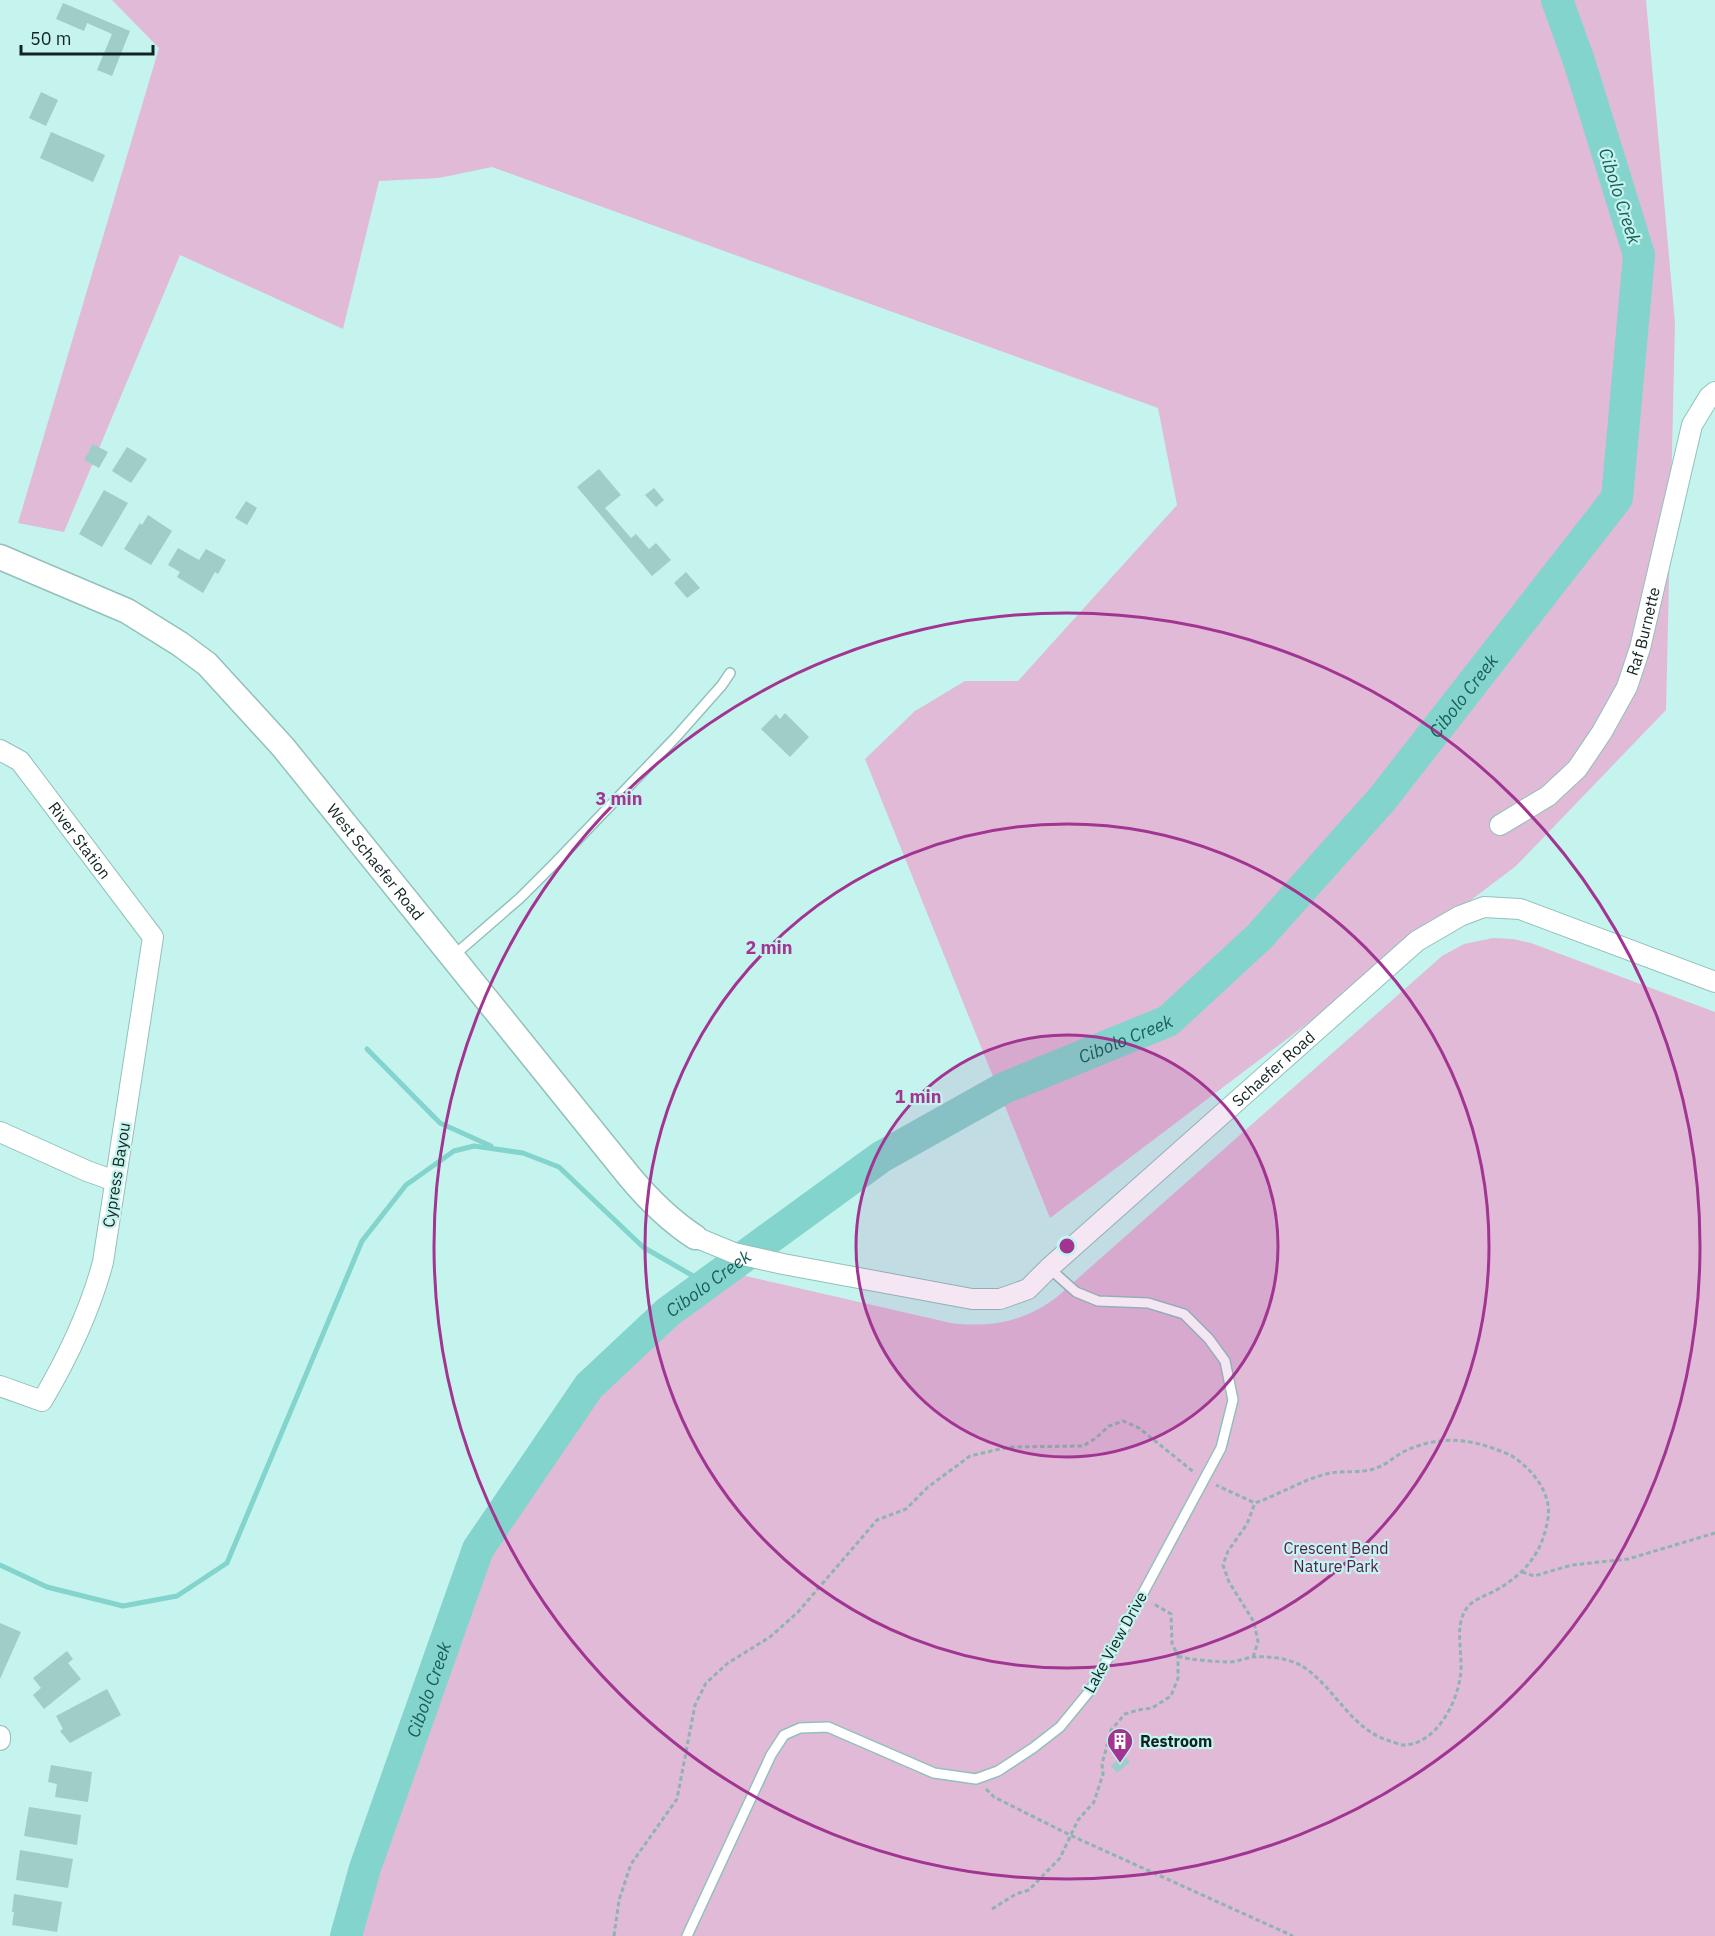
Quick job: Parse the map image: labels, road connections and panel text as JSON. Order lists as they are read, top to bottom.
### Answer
{
  "streets": {
    "street": [
      "Raf Burnette",
      "River Station",
      "West Schaefer Road",
      "Schaefer Road",
      "Cypress Bayou"
    ],
    "lane": ["Lake View Drive"]
  },
  "crossings": [
    ["River Station", "Cypress Bayou"],
    ["West Schaefer Road", "Schaefer Road"],
    ["Schaefer Road", "Lake View Drive"]
  ],
  "water": ["Cibolo Creek"],
  "parks": ["Crescent Bend Nature Park"],
  "places": {
    "building": ["Restroom"]
  },
  "scale_bar": "50 m",
  "rings": ["3 min", "2 min", "1 min"]
}
